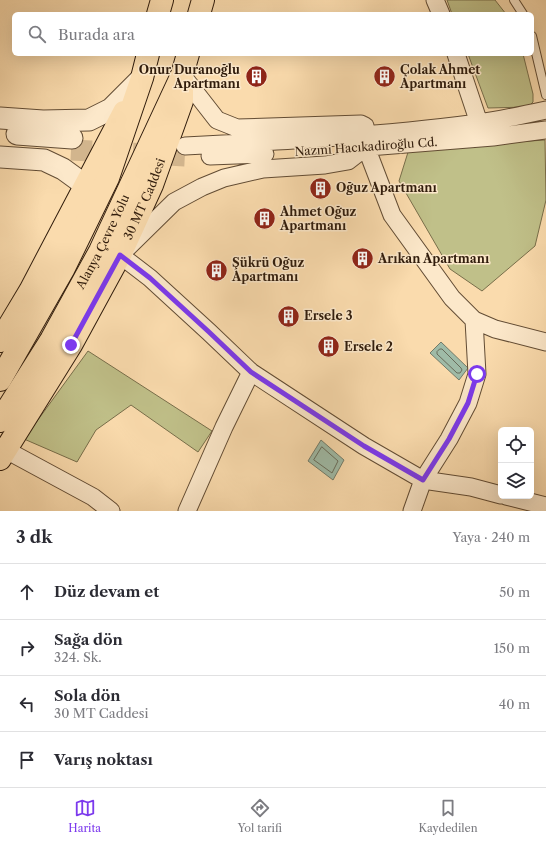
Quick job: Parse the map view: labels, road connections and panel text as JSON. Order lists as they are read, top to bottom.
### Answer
{
  "streets": {
    "main road": ["30 MT Caddesi", "Alanya Çevre Yolu"],
    "street": ["Nazmi Hacıkadiroğlu Cd."]
  },
  "crossings": [
    ["Nazmi Hacıkadiroğlu Cd.", "30 MT Caddesi"],
    ["Nazmi Hacıkadiroğlu Cd.", "Alanya Çevre Yolu"],
    ["30 MT Caddesi", "Alanya Çevre Yolu"]
  ],
  "places": {
    "building": [
      "Onur Duranoğlu Apartmanı",
      "Çolak Ahmet Apartmanı",
      "Oğuz Apartmanı",
      "Ahmet Oğuz Apartmanı",
      "Arıkan Apartmanı",
      "Şükrü Oğuz Apartmanı",
      "Ersele 3",
      "Ersele 2"
    ]
  },
  "page": {
    "search": "Burada ara",
    "heading": ["3 dk", "Yaya · 240 m"],
    "list": [
      ["Düz devam et", "50 m"],
      ["Sağa dön", "324. Sk.", "150 m"],
      ["Sola dön", "30 MT Caddesi", "40 m"],
      "Varış noktası"
    ],
    "nav": ["Harita", "Yol tarifi", "Kaydedilen"]
  }
}
